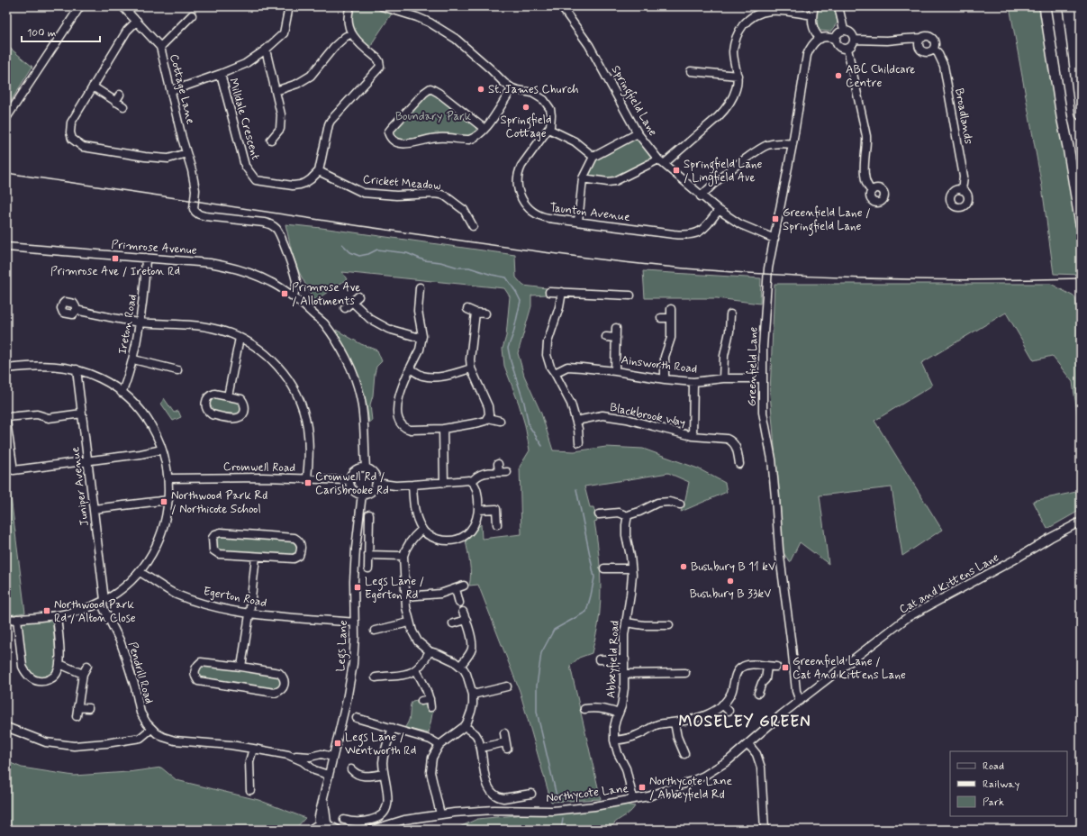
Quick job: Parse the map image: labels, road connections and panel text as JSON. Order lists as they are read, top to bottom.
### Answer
{
  "streets": {
    "street": [
      "Cottage Lane",
      "Springfield Lane",
      "Broadlands",
      "Milldale Crescent",
      "Cricket Meadow",
      "Taunton Avenue",
      "Primrose Avenue",
      "Ireton Road",
      "Ainsworth Road",
      "Greenfield Lane",
      "Blackbrook Way",
      "Cromwell Road",
      "Juniper Avenue",
      "Cat and Kittens Lane",
      "Egerton Road",
      "Legs Lane",
      "Abbeyfield Road",
      "Pendrill Road",
      "Northycote Lane"
    ]
  },
  "crossings": [
    ["Cottage Lane", "Primrose Avenue"],
    ["Springfield Lane", "Taunton Avenue"],
    ["Springfield Lane", "Greenfield Lane"],
    ["Milldale Crescent", "Cricket Meadow"],
    ["Primrose Avenue", "Ireton Road"],
    ["Primrose Avenue", "Cromwell Road"],
    ["Primrose Avenue", "Legs Lane"],
    ["Ainsworth Road", "Greenfield Lane"],
    ["Ainsworth Road", "Blackbrook Way"],
    ["Greenfield Lane", "Cat and Kittens Lane"],
    ["Greenfield Lane", "Northycote Lane"],
    ["Cromwell Road", "Legs Lane"],
    ["Juniper Avenue", "Pendrill Road"],
    ["Cat and Kittens Lane", "Northycote Lane"],
    ["Egerton Road", "Legs Lane"],
    ["Abbeyfield Road", "Northycote Lane"]
  ],
  "districts": ["MOSELEY GREEN"],
  "parks": ["Boundary Park"],
  "places": {
    "other": [
      "ABC Childcare Centre",
      "St. James Church",
      "Springfield Cottage",
      "Bushbury B 11 kV",
      "Bushbury B 33kV"
    ],
    "transit": [
      "Springfield Lane / Lingfield Ave",
      "Greenfield Lane / Springfield Lane",
      "Primrose Ave / Ireton Rd",
      "Primrose Ave / Allotments",
      "Cromwell Rd / Carisbrooke Rd",
      "Northwood Park Rd / Northicote School",
      "Legs Lane / Egerton Rd",
      "Northwood Park Rd / Alton Close",
      "Greenfield Lane / Cat And Kittens Lane",
      "Legs Lane / Wentworth Rd",
      "Northycote Lane / Abbeyfield Rd"
    ]
  },
  "legend": ["Road", "Railway", "Park"],
  "scale_bar": "100 m"
}
